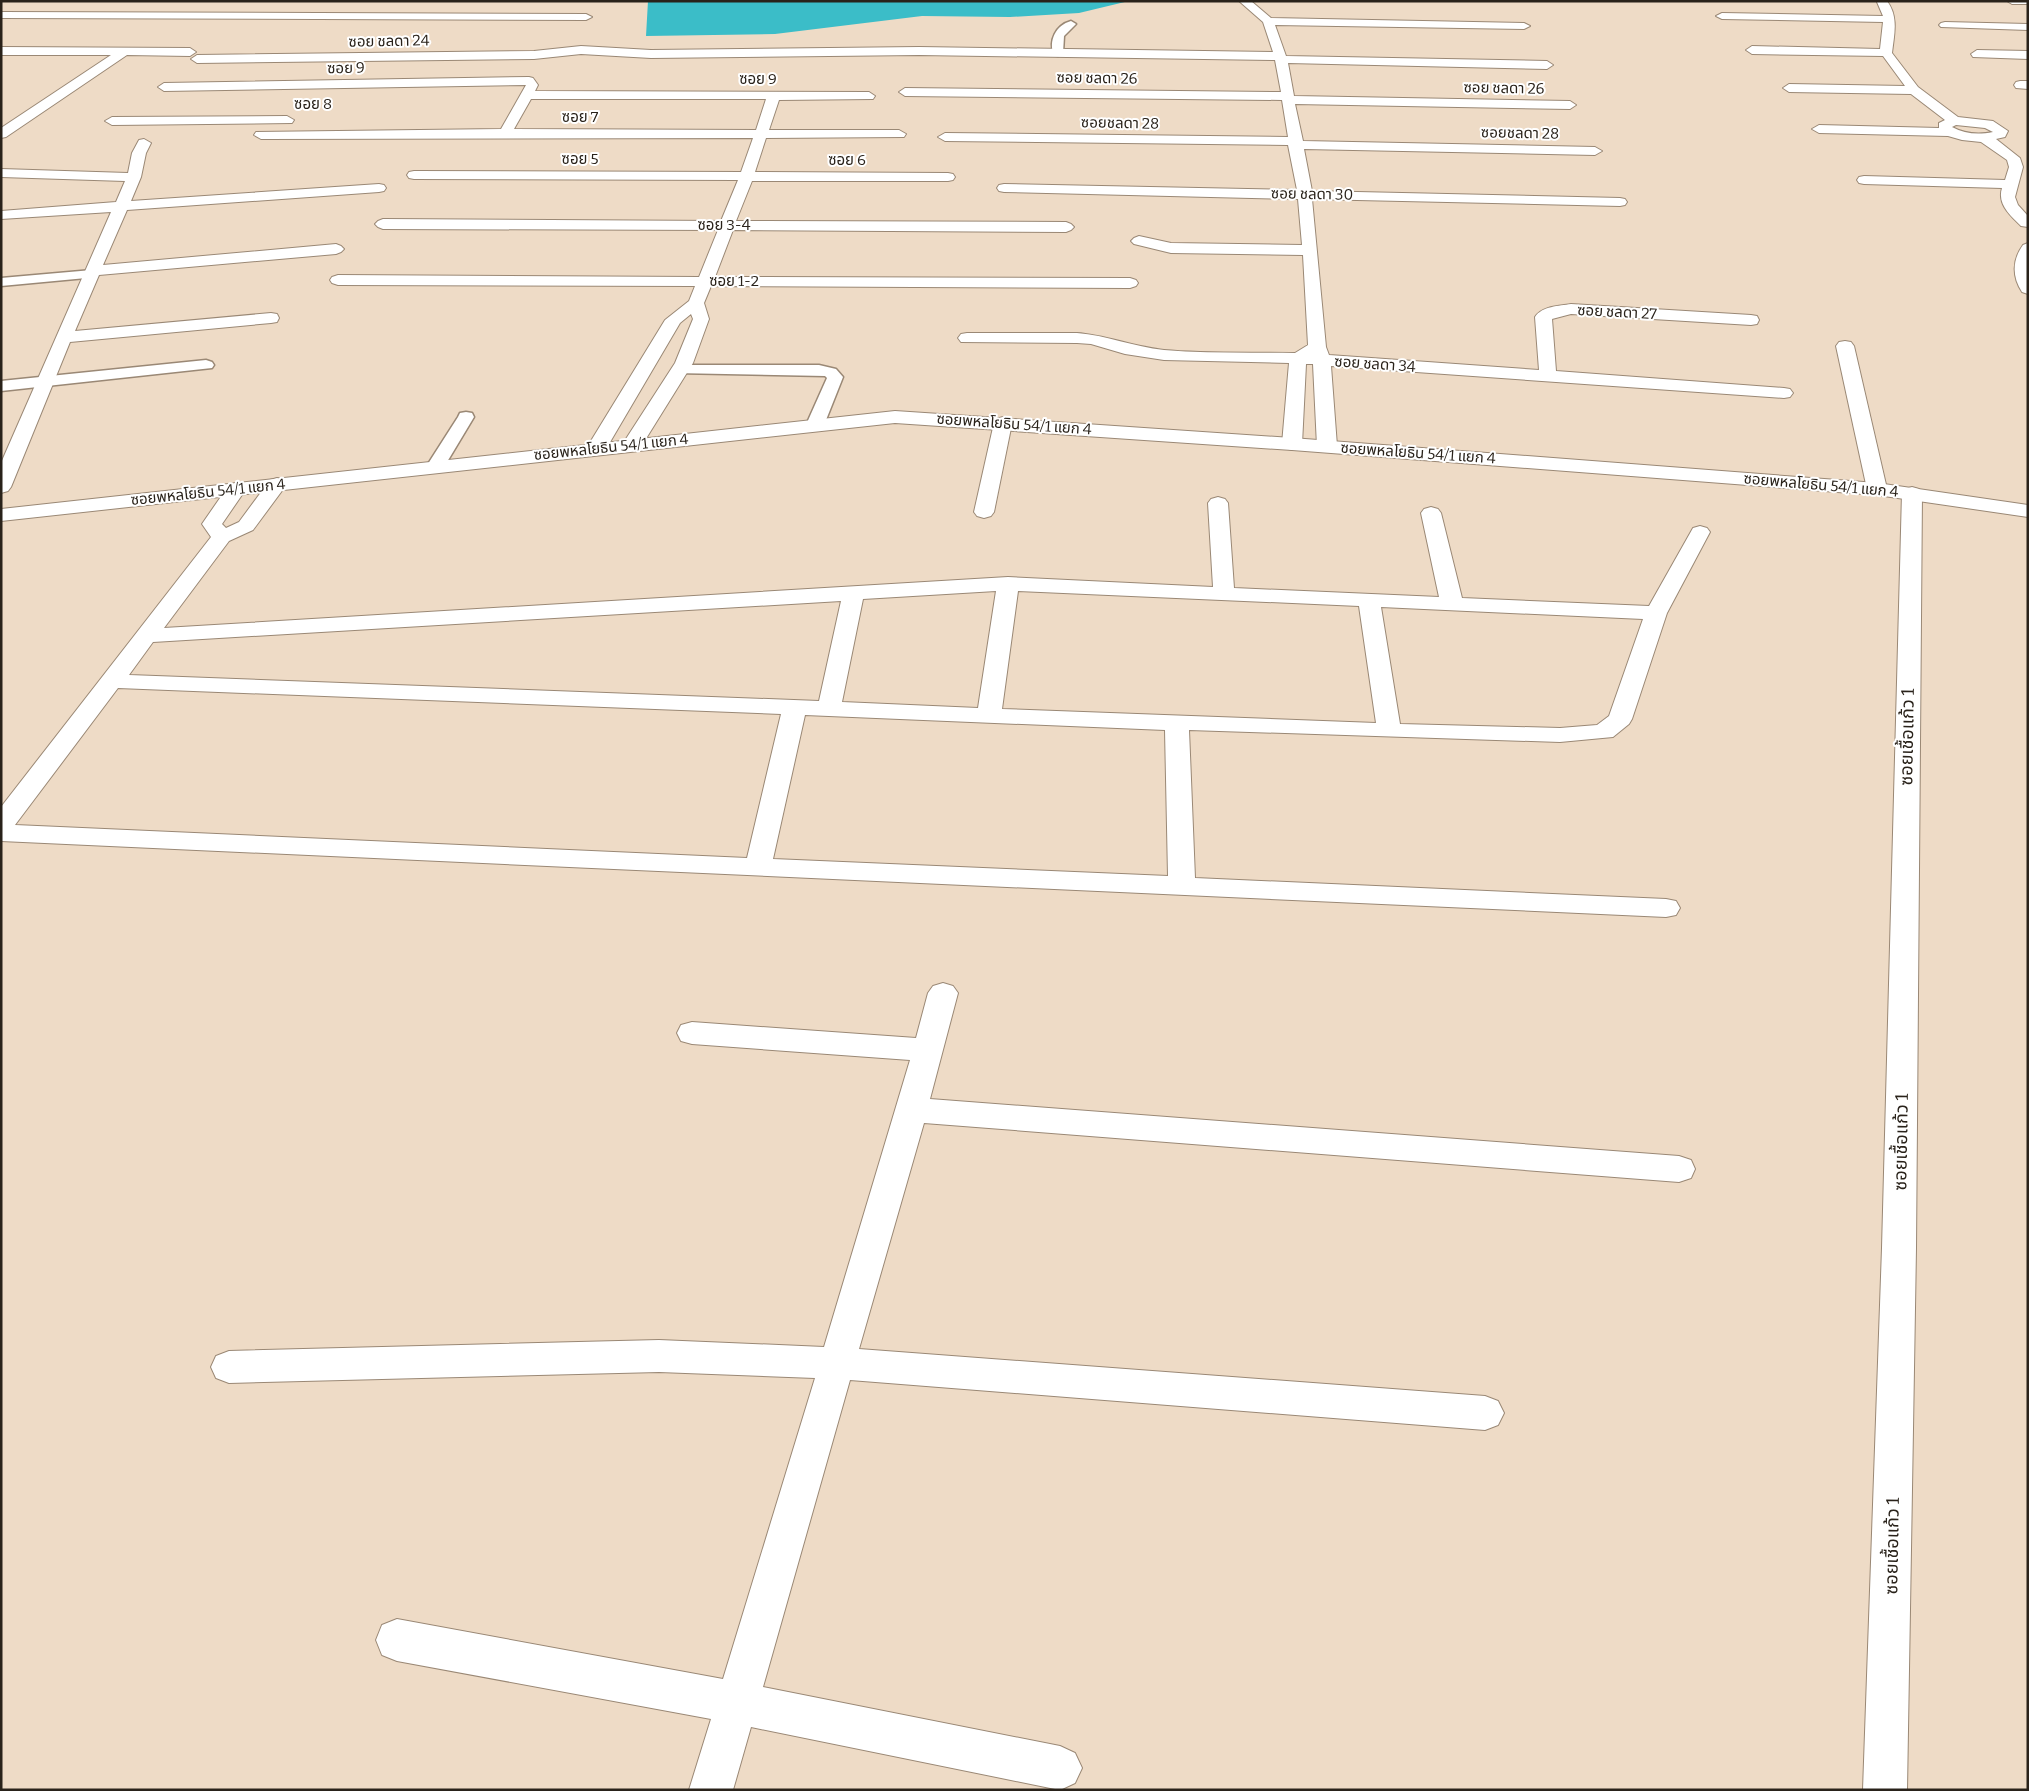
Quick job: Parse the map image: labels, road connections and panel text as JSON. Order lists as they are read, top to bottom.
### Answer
{
  "streets": {
    "street": [
      "ซอย ชลดา 24",
      "ซอย 9",
      "ซอย ชลดา 26",
      "ซอย 8",
      "ซอย 7",
      "ซอยชลดา 28",
      "ซอย 5",
      "ซอย 6",
      "ซอย ชลดา 30",
      "ซอย 3-4",
      "ซอย 1-2",
      "ซอย ชลดา 27",
      "ซอย ชลดา 34",
      "ซอยพหลโยธิน 54/1 แยก 4",
      "ซอยเชื้อแก้ว 1"
    ]
  },
  "crossings": [
    ["ซอย 5", "ซอย 6"],
    ["ซอย ชลดา 27", "ซอย ชลดา 34"],
    ["ซอยพหลโยธิน 54/1 แยก 4", "ซอยเชื้อแก้ว 1"]
  ]
}
